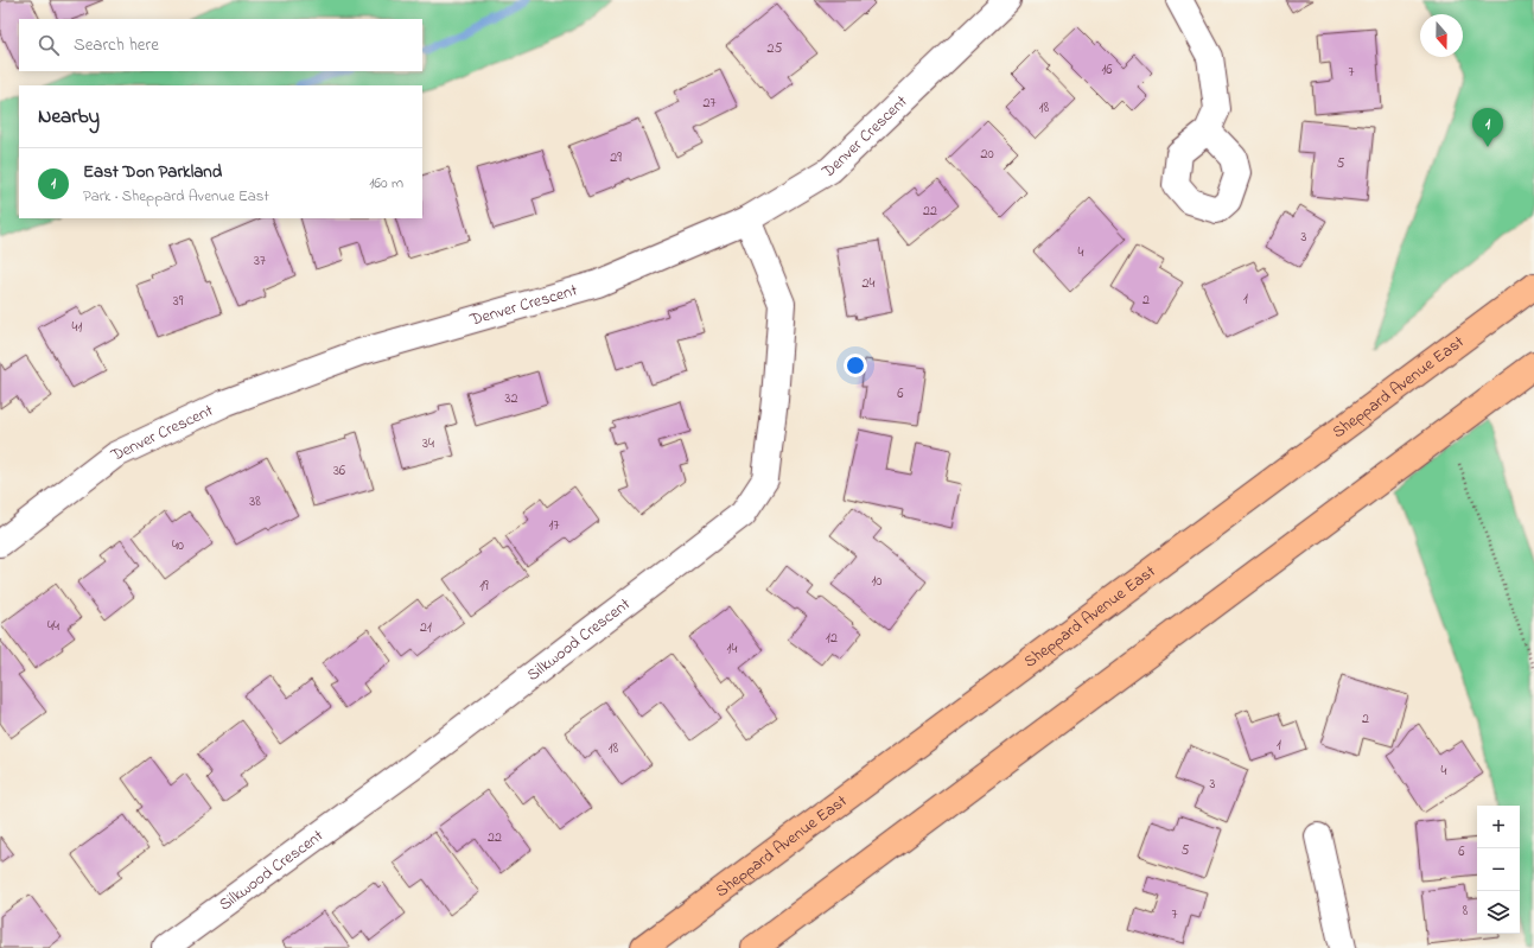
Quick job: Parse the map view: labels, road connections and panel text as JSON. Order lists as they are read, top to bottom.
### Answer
{
  "streets": {
    "main road": ["Sheppard Avenue East"],
    "street": ["Denver Crescent", "Silkwood Crescent"]
  },
  "crossings": [
    ["Denver Crescent", "Silkwood Crescent"]
  ],
  "house_numbers": [
    "25",
    "16",
    "7",
    "27",
    "18",
    "20",
    "29",
    "5",
    "22",
    "3",
    "4",
    "37",
    "24",
    "1",
    "2",
    "39",
    "41",
    "6",
    "32",
    "34",
    "36",
    "38",
    "17",
    "40",
    "10",
    "19",
    "44",
    "21",
    "12",
    "14",
    "2",
    "1",
    "18",
    "4",
    "3",
    "22",
    "5",
    "6",
    "8",
    "7"
  ],
  "north": "bottom",
  "page": {
    "search": "Search here",
    "heading": "Nearby",
    "pins": "1",
    "list": [
      {
        "mark": "1",
        "name": "East Don Parkland",
        "note": "Park · Sheppard Avenue East",
        "value": "160 m"
      }
    ],
    "map_buttons": ["+", "−"]
  }
}
